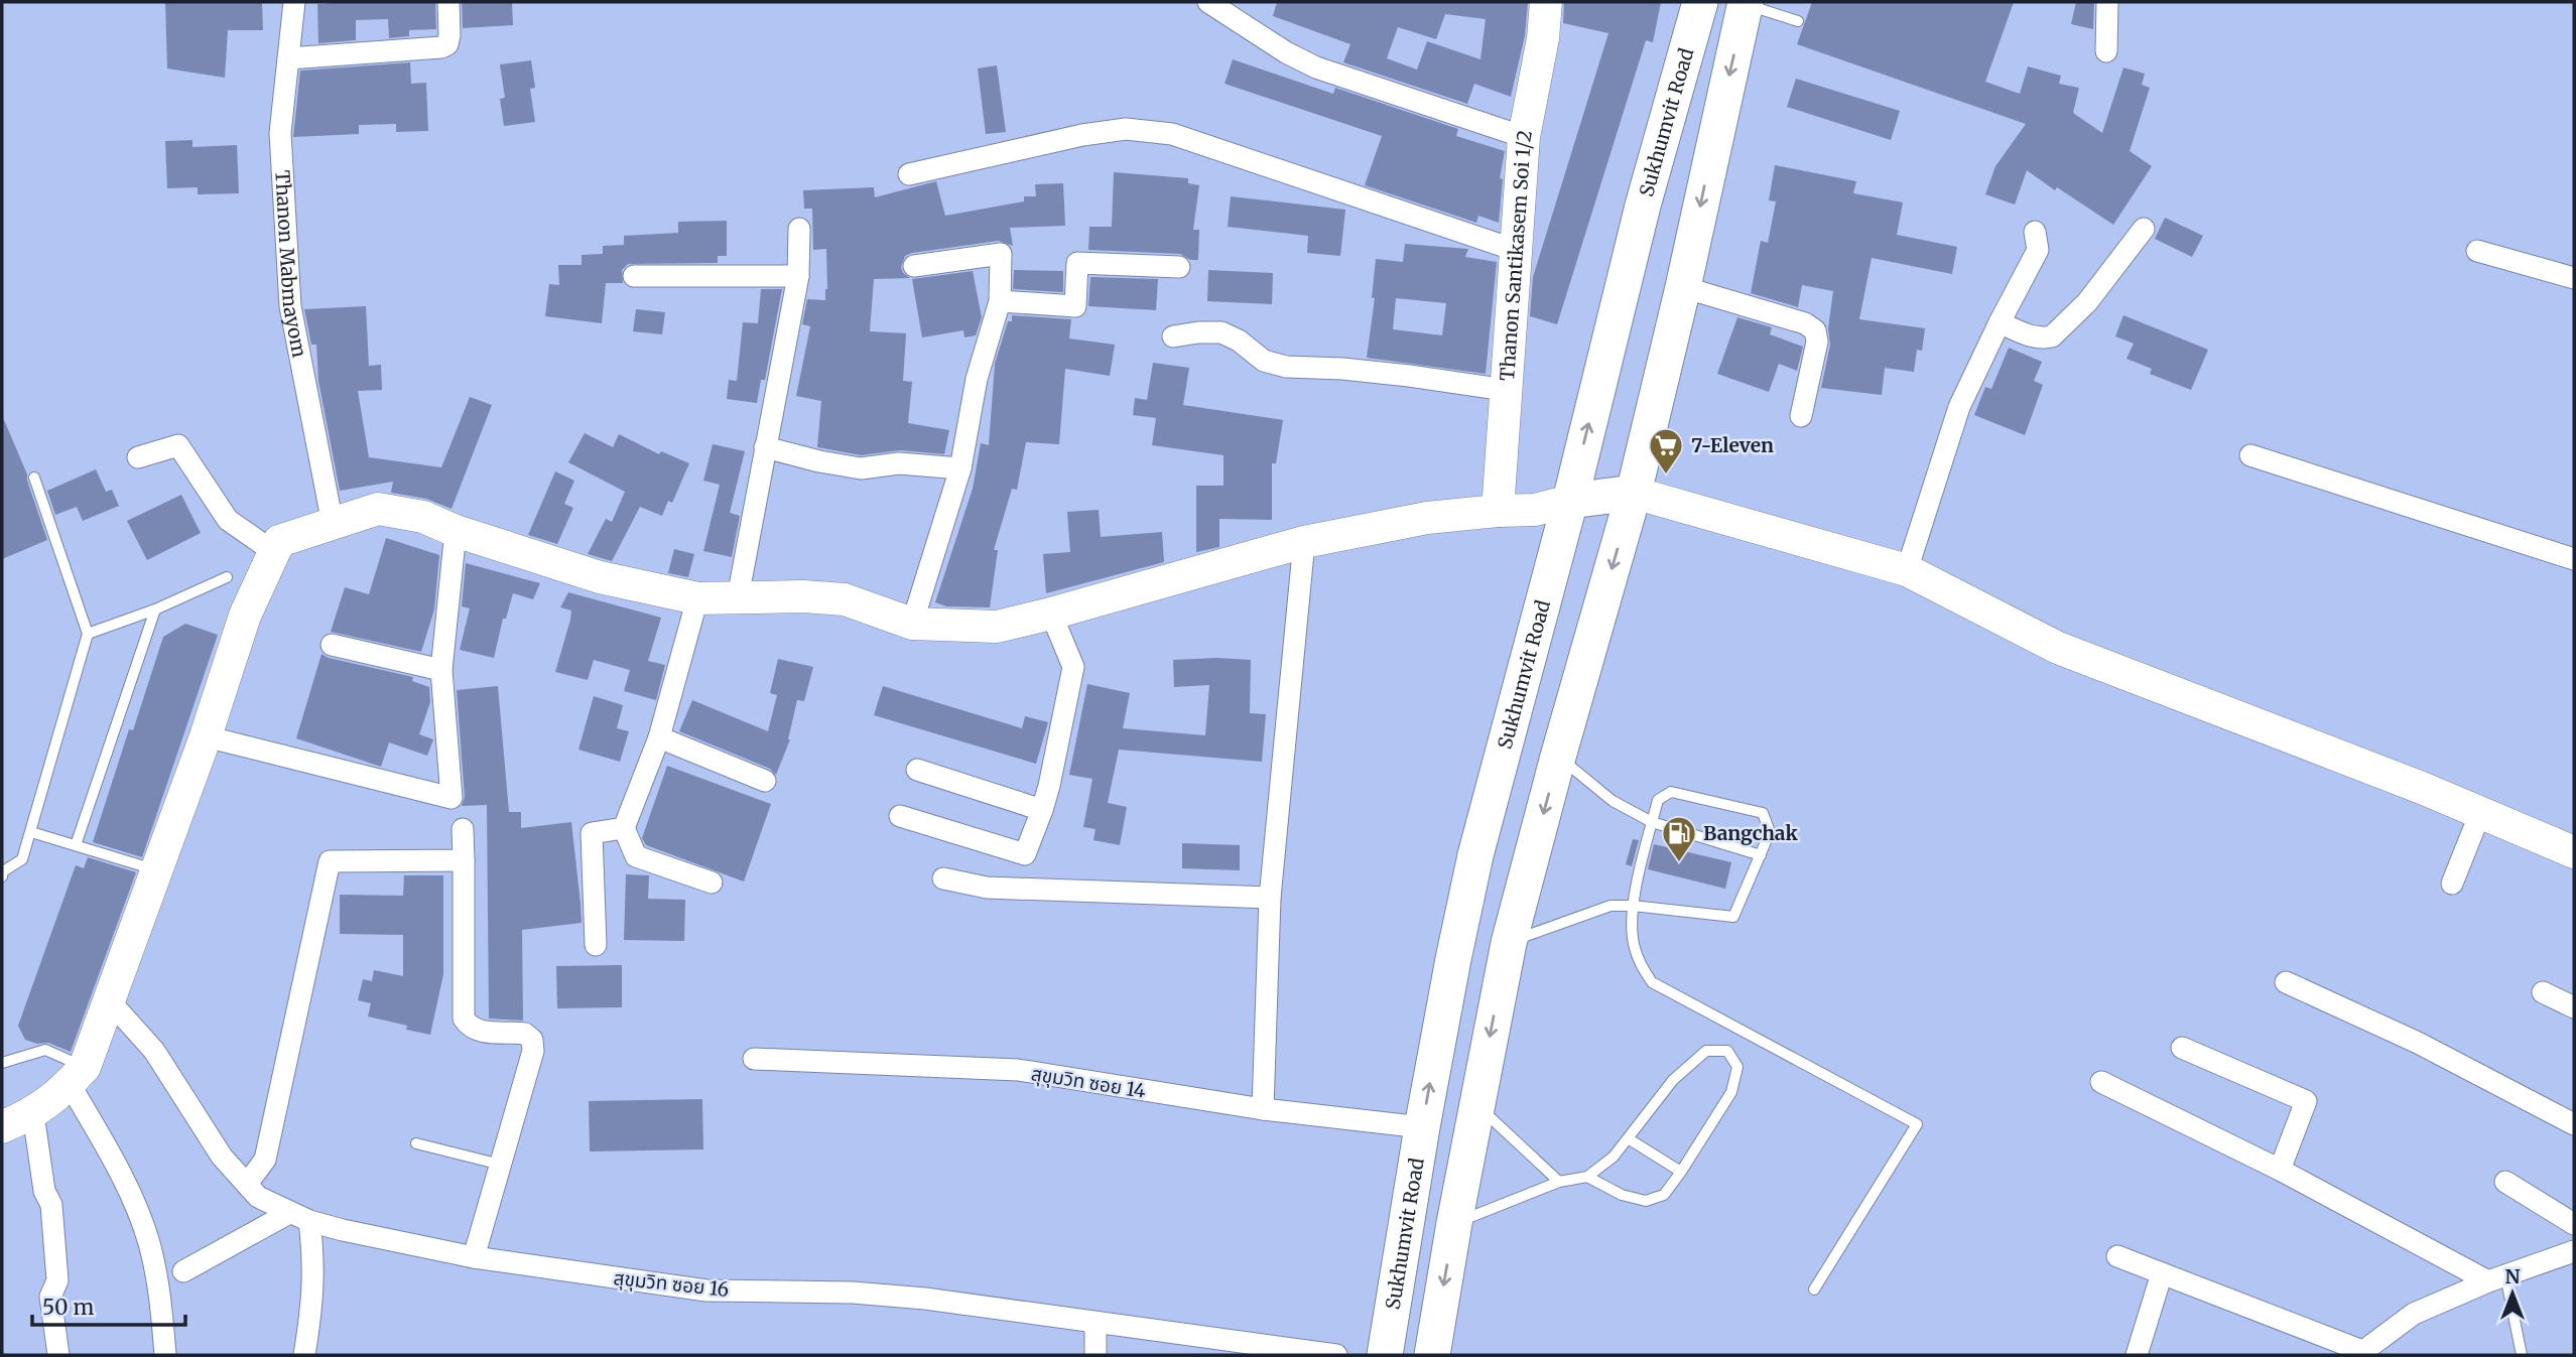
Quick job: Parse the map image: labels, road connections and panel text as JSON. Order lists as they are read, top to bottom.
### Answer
{
  "streets": {
    "main road": ["Sukhumvit Road"],
    "street": [
      "Thanon Santikasem Soi 1/2",
      "Thanon Mabmayom",
      "สุขุมวิท ซอย 14",
      "สุขุมวิท ซอย 16"
    ]
  },
  "crossings": [
    ["Sukhumvit Road", "สุขุมวิท ซอย 14"]
  ],
  "places": {
    "supermarket": ["7-Eleven"],
    "fuel station": ["Bangchak"]
  },
  "scale_bar": "50 m",
  "north": "top"
}
